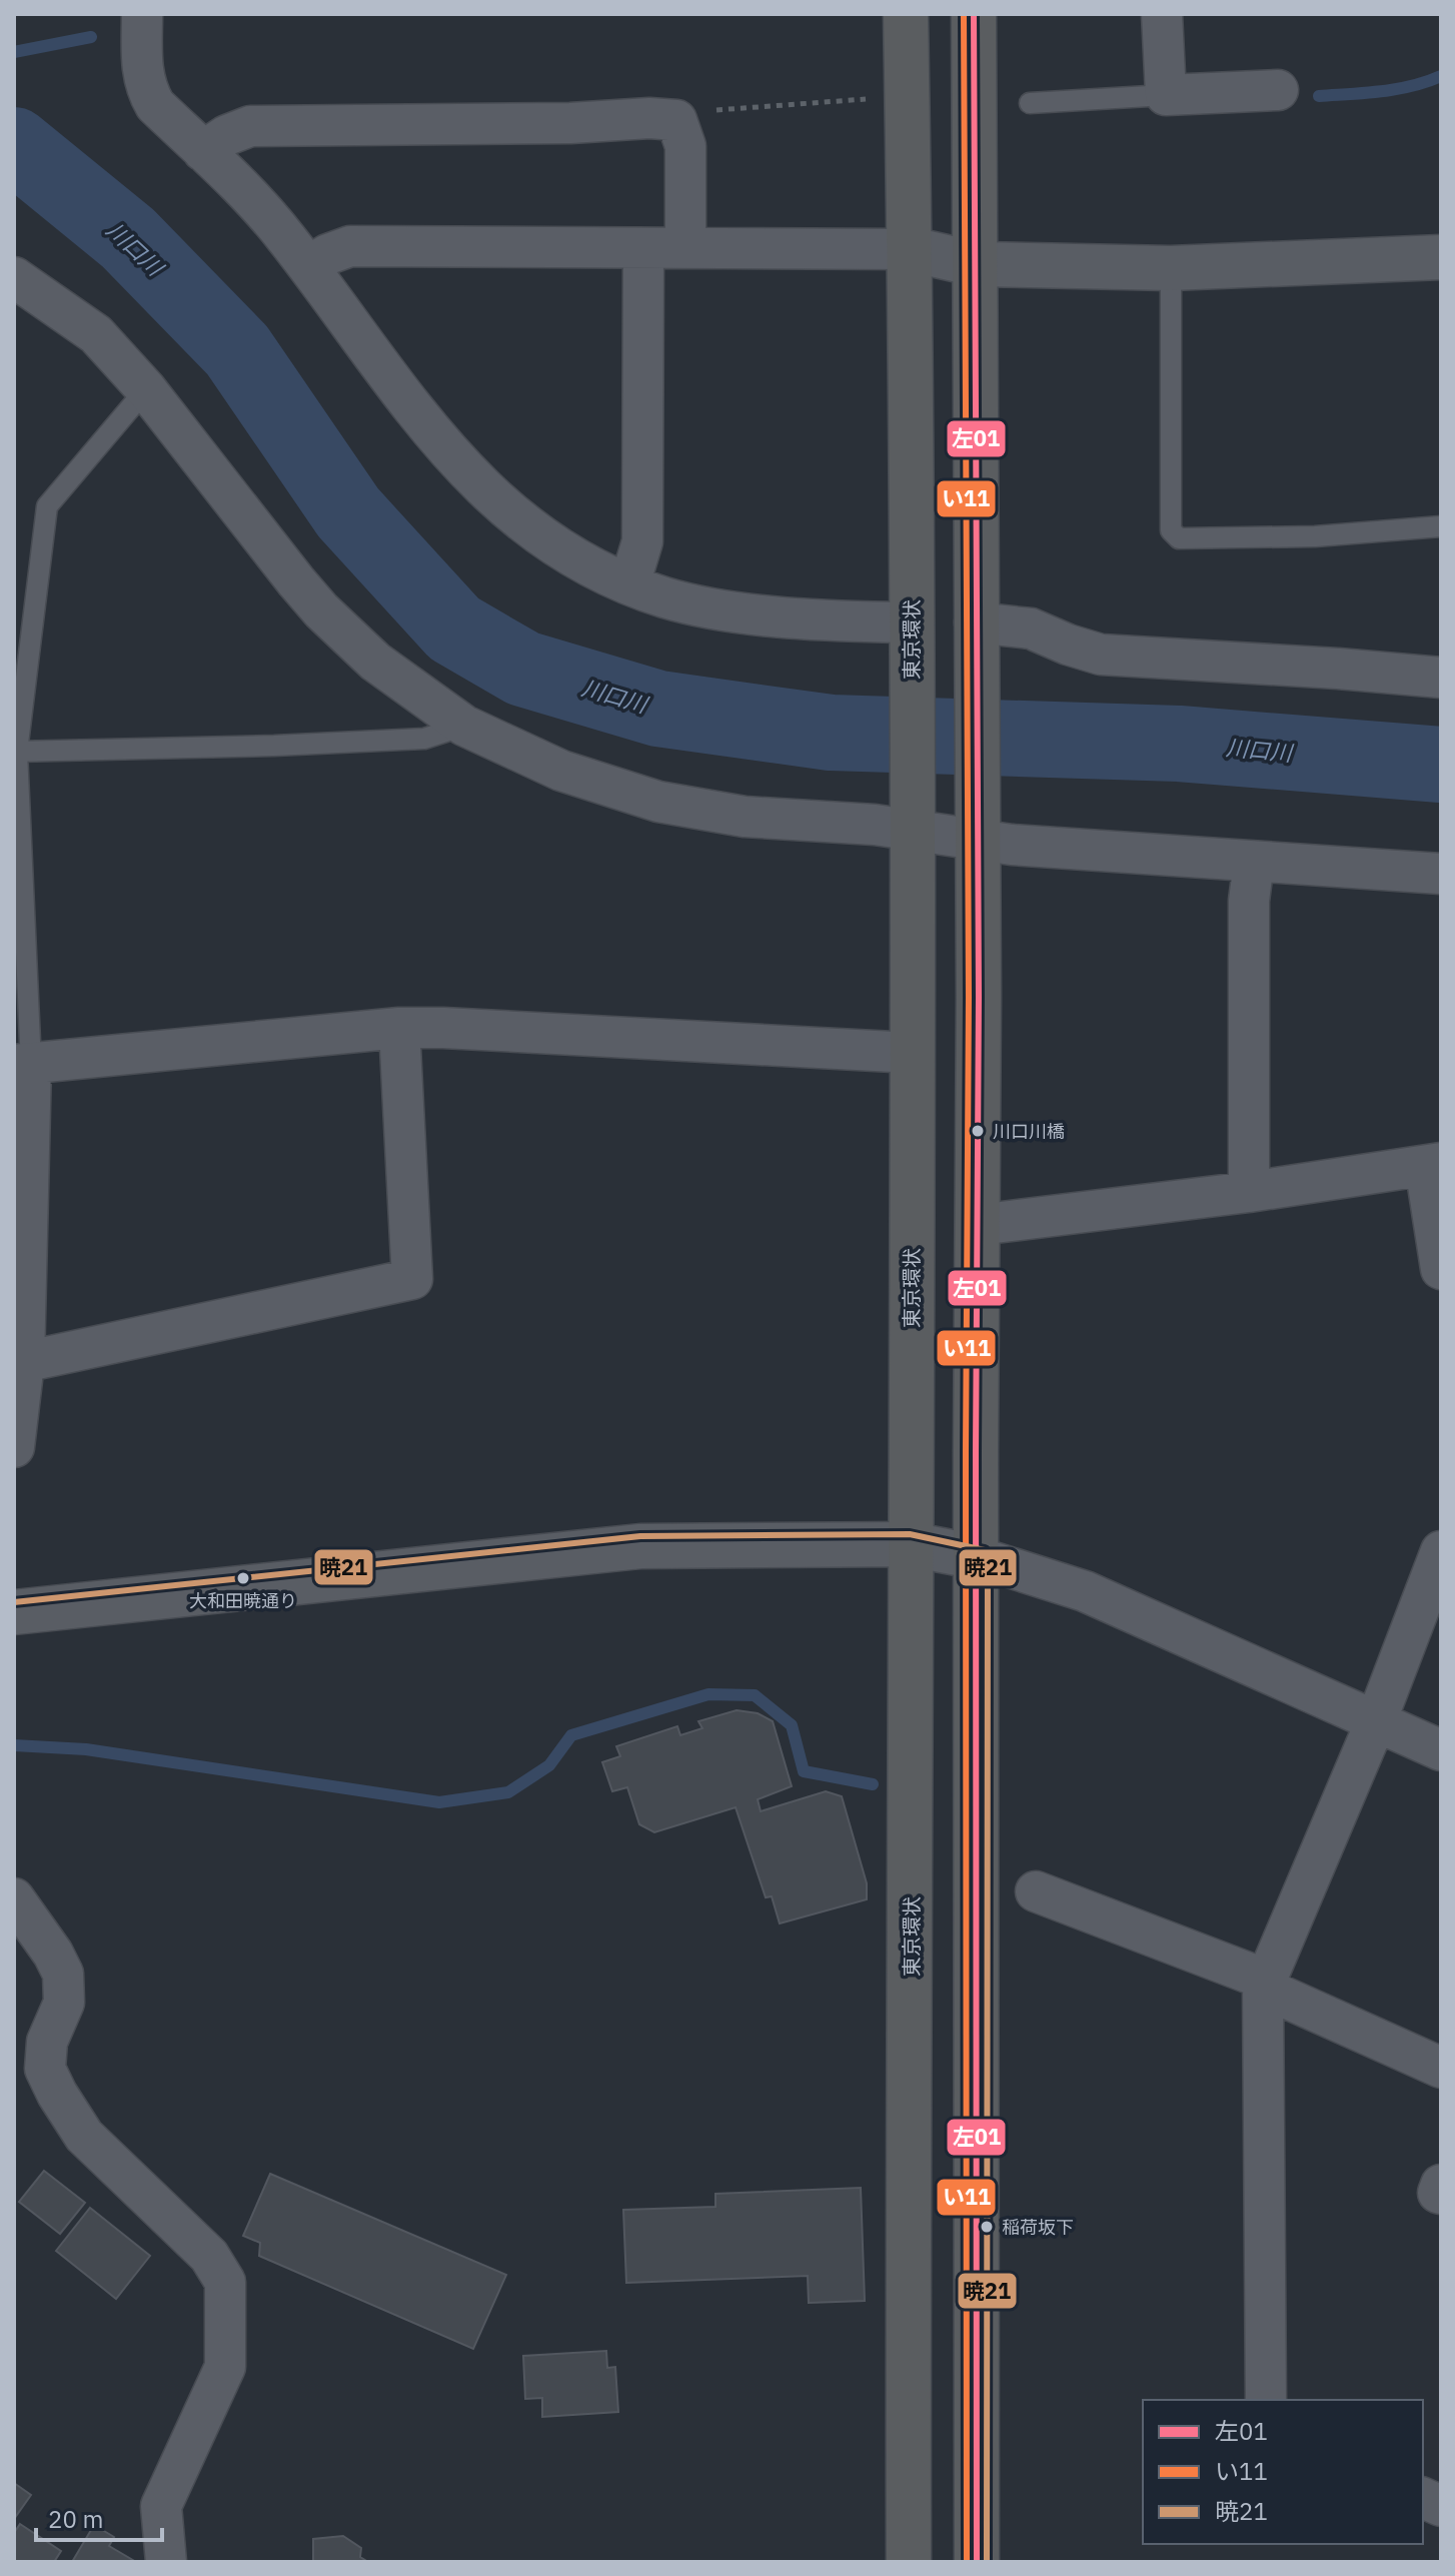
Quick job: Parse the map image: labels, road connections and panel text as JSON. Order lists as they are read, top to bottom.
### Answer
{
  "streets": {
    "highway": ["東京環状"]
  },
  "water": ["川口川"],
  "places": ["川口川橋", "大和田暁通り", "稲荷坂下"],
  "lines": ["transit line 左01", "transit line い11", "transit line 暁21"],
  "legend": ["左01", "い11", "暁21"],
  "scale_bar": "20 m"
}
